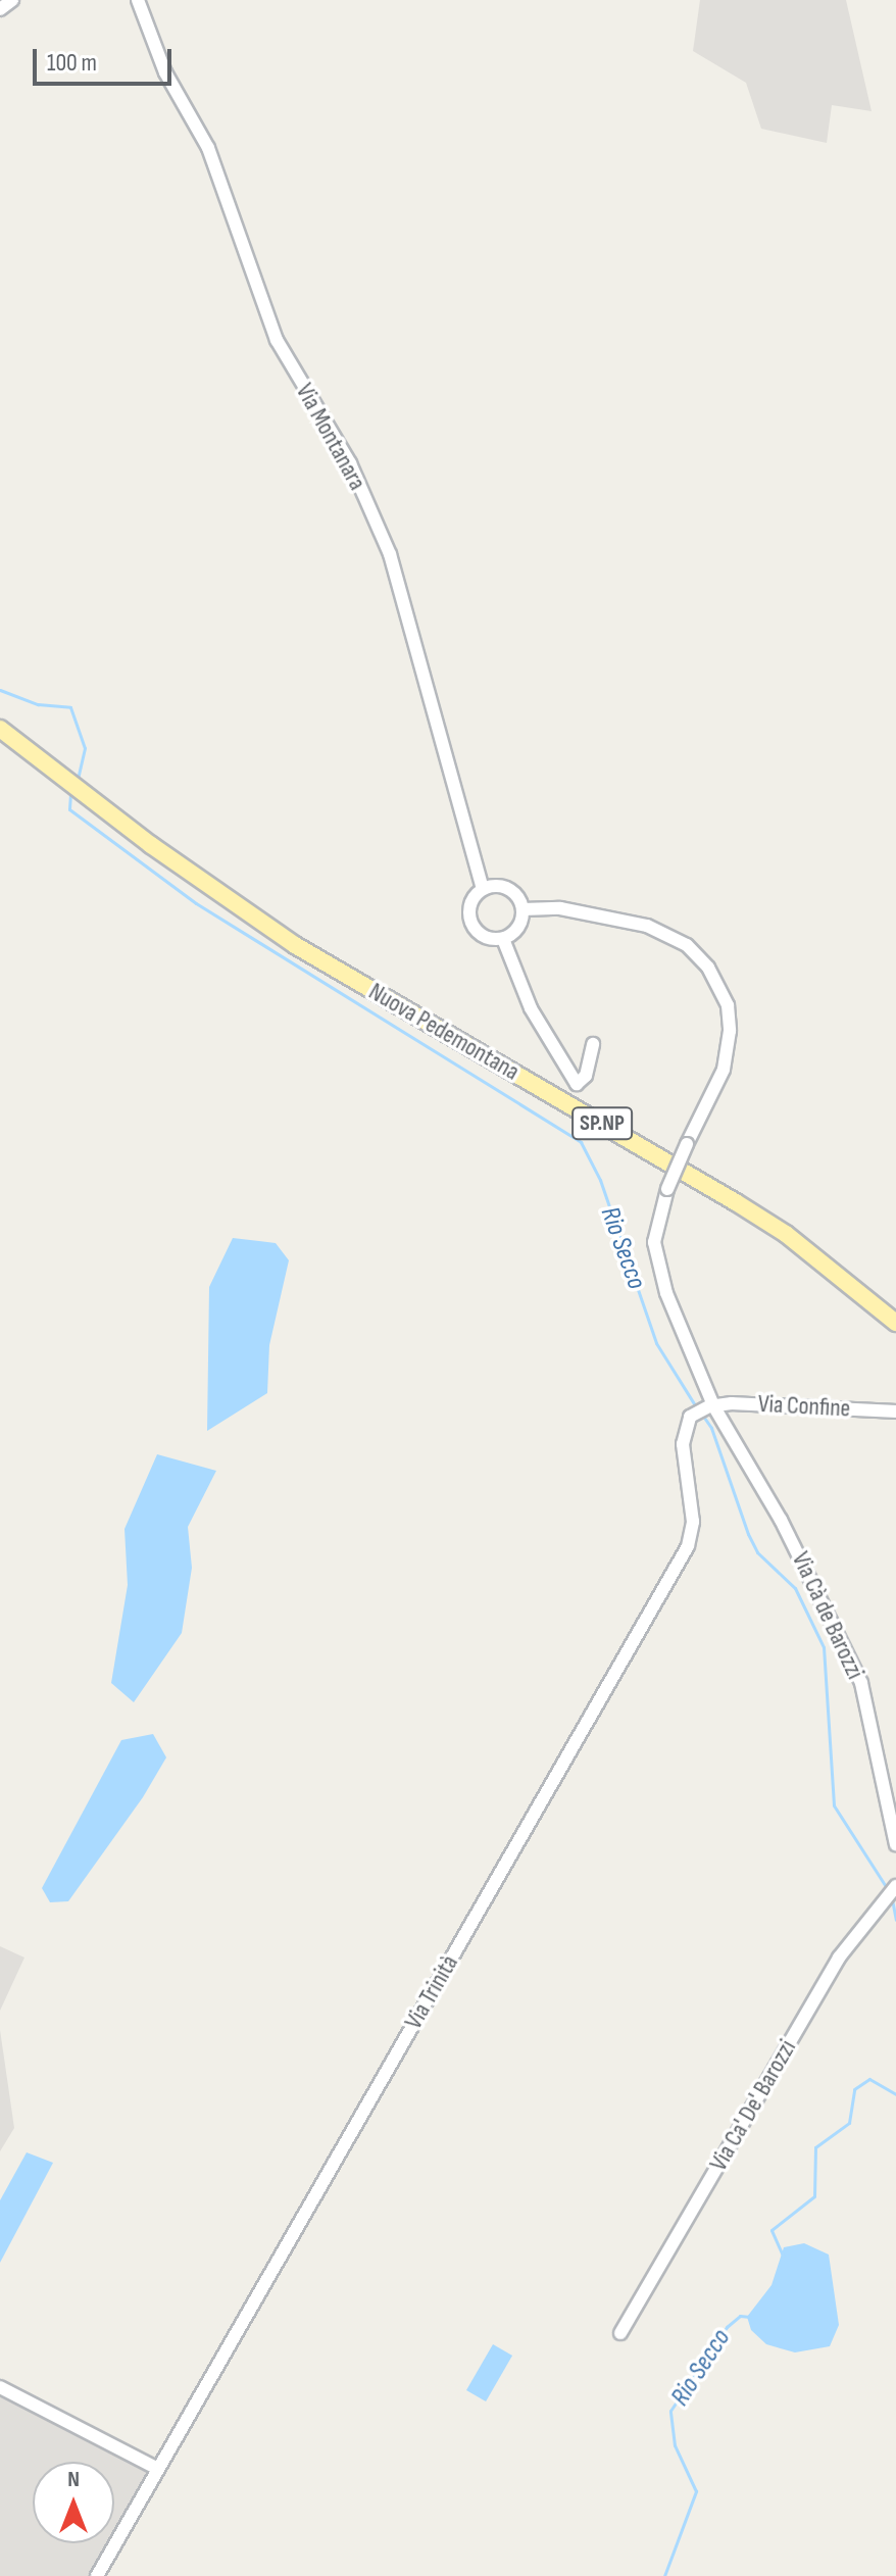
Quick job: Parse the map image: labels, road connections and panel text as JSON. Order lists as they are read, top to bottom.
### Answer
{
  "streets": {
    "main road": ["Nuova Pedemontana", "SP.NP"],
    "street": [
      "Via Montanara",
      "Via Confine",
      "Via Cà de Barozzi",
      "Via Trinità",
      "Via Ca' De' Barozzi"
    ]
  },
  "crossings": [
    ["Via Confine", "Via Cà de Barozzi"],
    ["Via Confine", "Via Trinità"],
    ["Via Cà de Barozzi", "Via Trinità"]
  ],
  "water": ["Rio Secco"],
  "scale_bar": "100 m",
  "north": "top"
}
